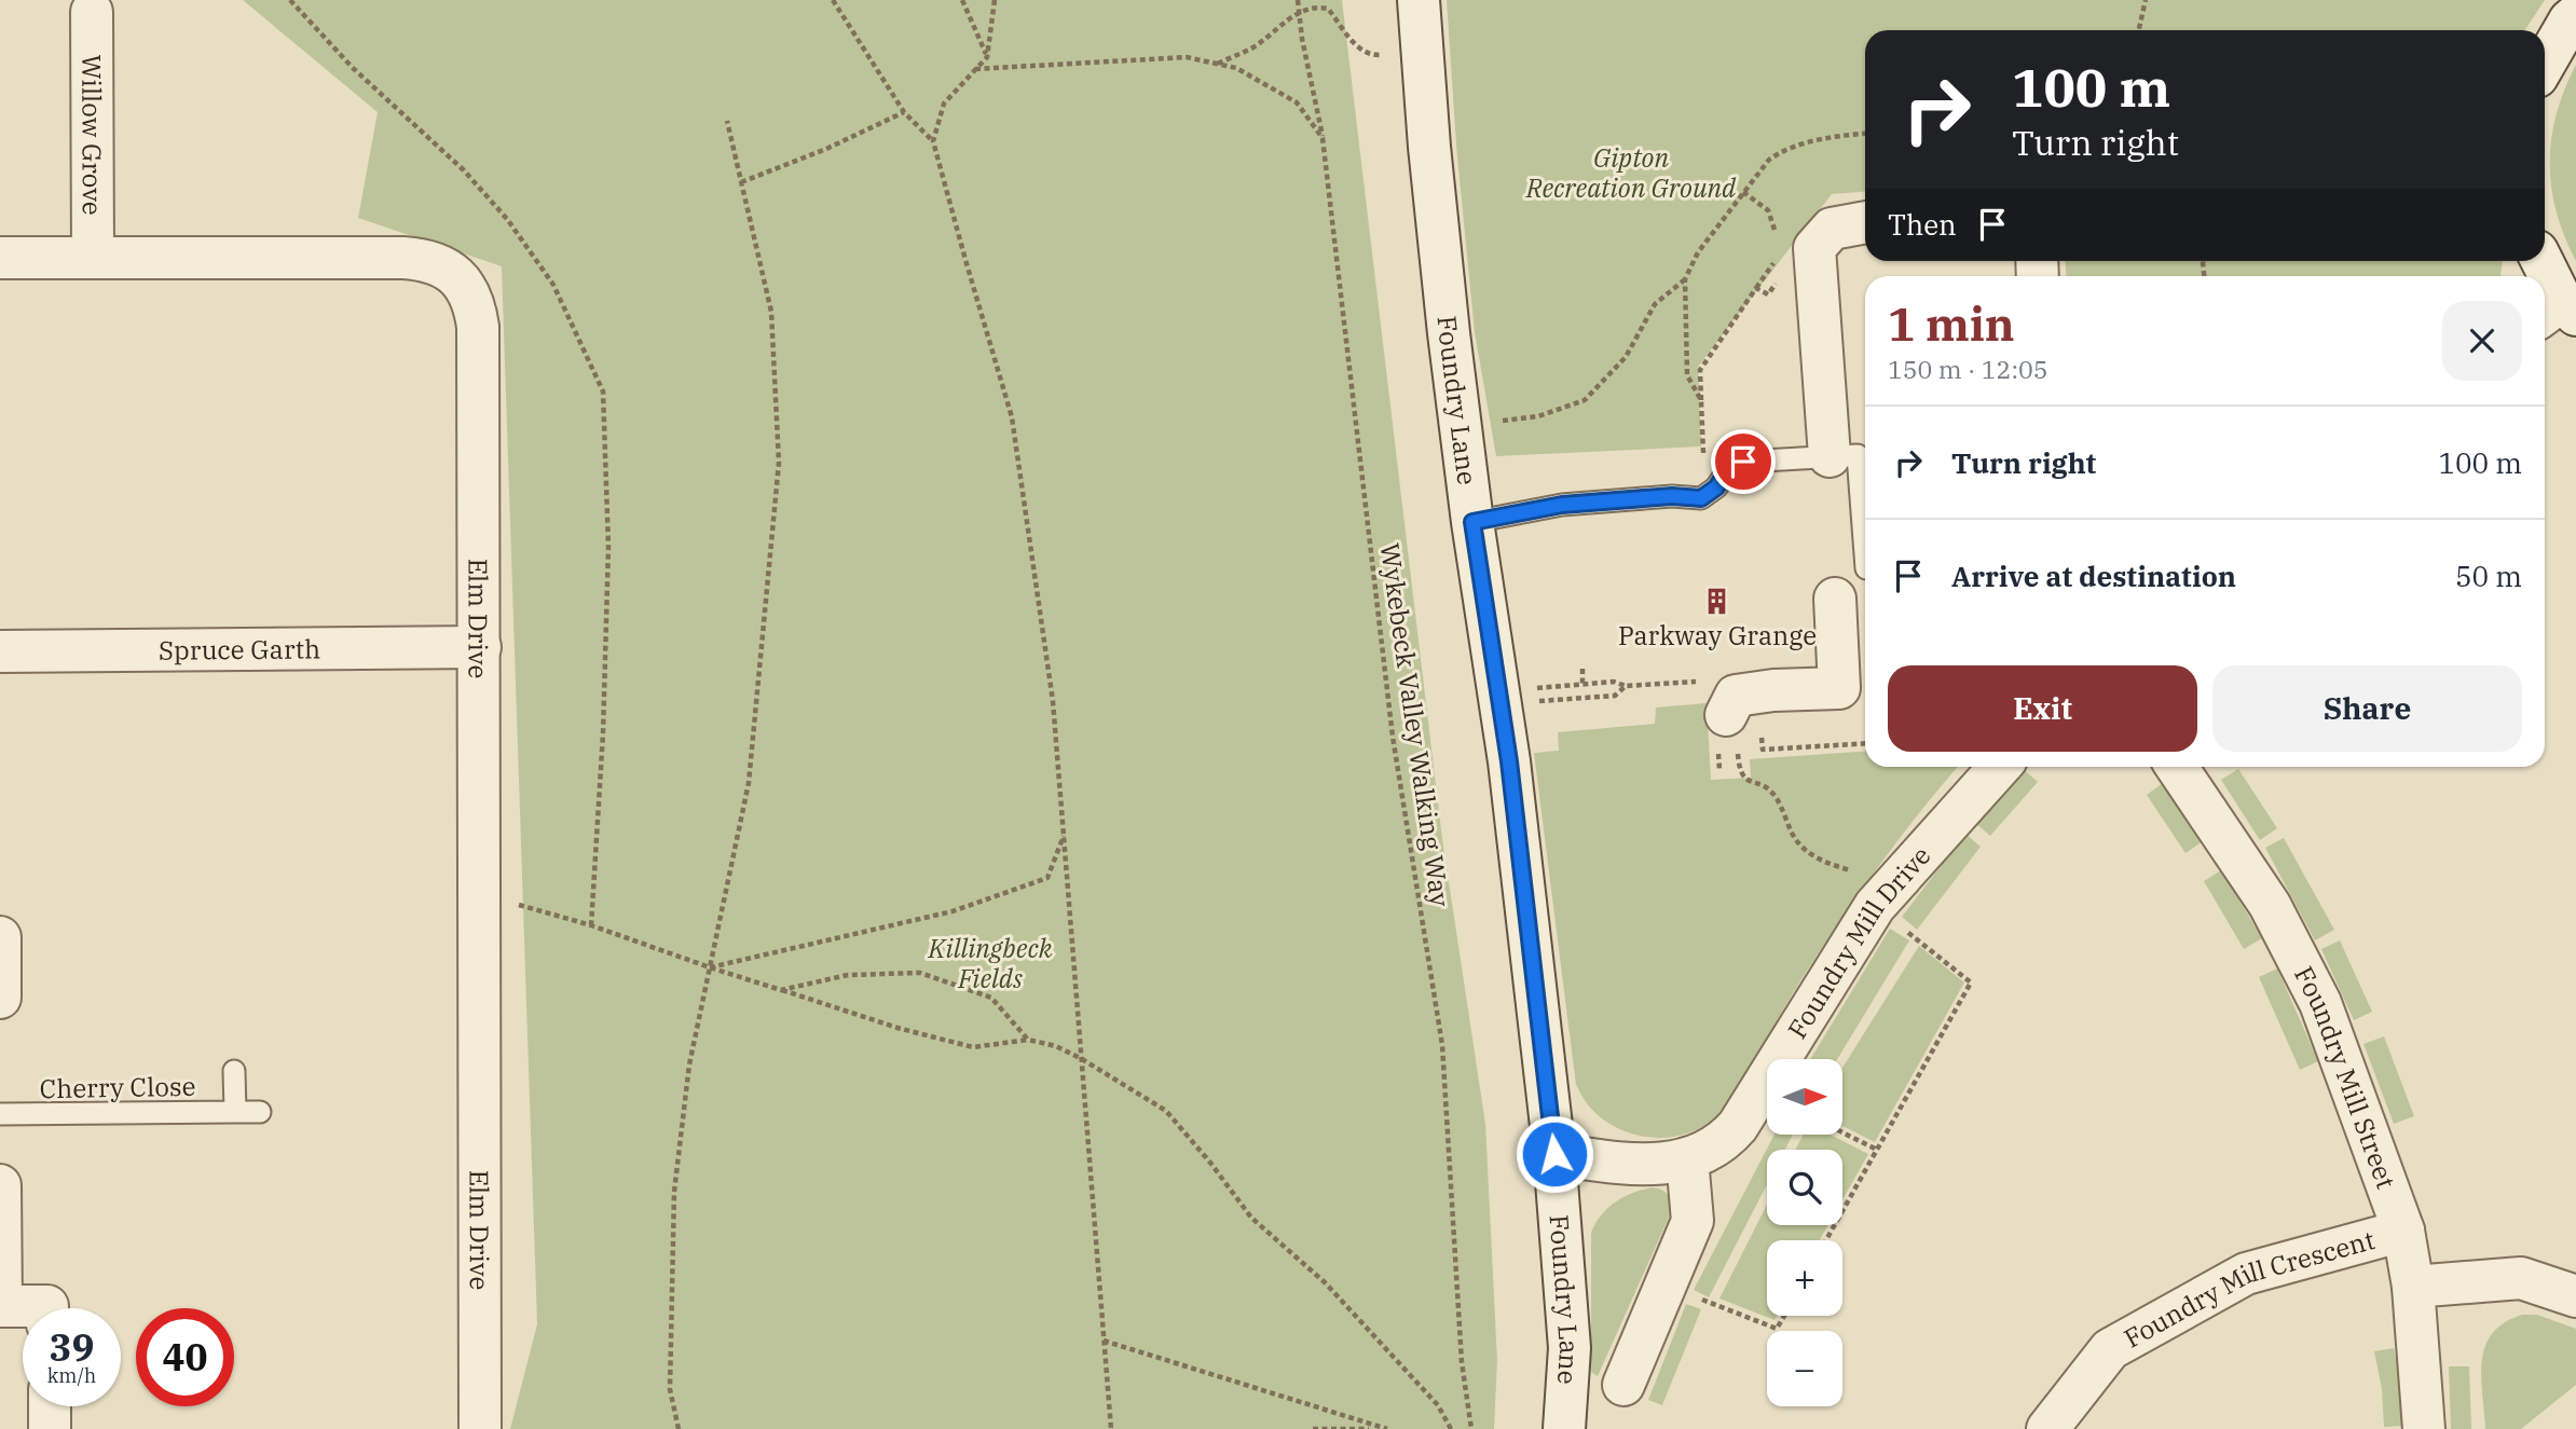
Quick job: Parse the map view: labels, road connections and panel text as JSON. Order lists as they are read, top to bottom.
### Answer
{
  "streets": {
    "street": [
      "Willow Grove",
      "Foundry Lane",
      "Elm Drive",
      "Spruce Garth",
      "Foundry Mill Drive",
      "Foundry Mill Street",
      "Foundry Mill Crescent"
    ],
    "lane": ["Cherry Close"],
    "path": ["Wykebeck Valley Walking Way"]
  },
  "crossings": [
    ["Willow Grove", "Elm Drive"],
    ["Foundry Lane", "Foundry Mill Drive"],
    ["Elm Drive", "Spruce Garth"],
    ["Foundry Mill Street", "Foundry Mill Crescent"]
  ],
  "parks": ["Gipton Recreation Ground", "Killingbeck Fields"],
  "places": {
    "building": ["Parkway Grange"]
  },
  "north": "right",
  "page": {
    "turn": ["100 m", "Turn right"],
    "then": "Then",
    "heading": ["1 min", "150 m · 12:05"],
    "list": [
      {
        "name": "Turn right",
        "value": "100 m"
      },
      {
        "name": "Arrive at destination",
        "value": "50 m"
      }
    ],
    "buttons": ["Exit", "Share"],
    "map_buttons": ["+", "−"],
    "speed": "39 km/h",
    "limit": "40"
  }
}
